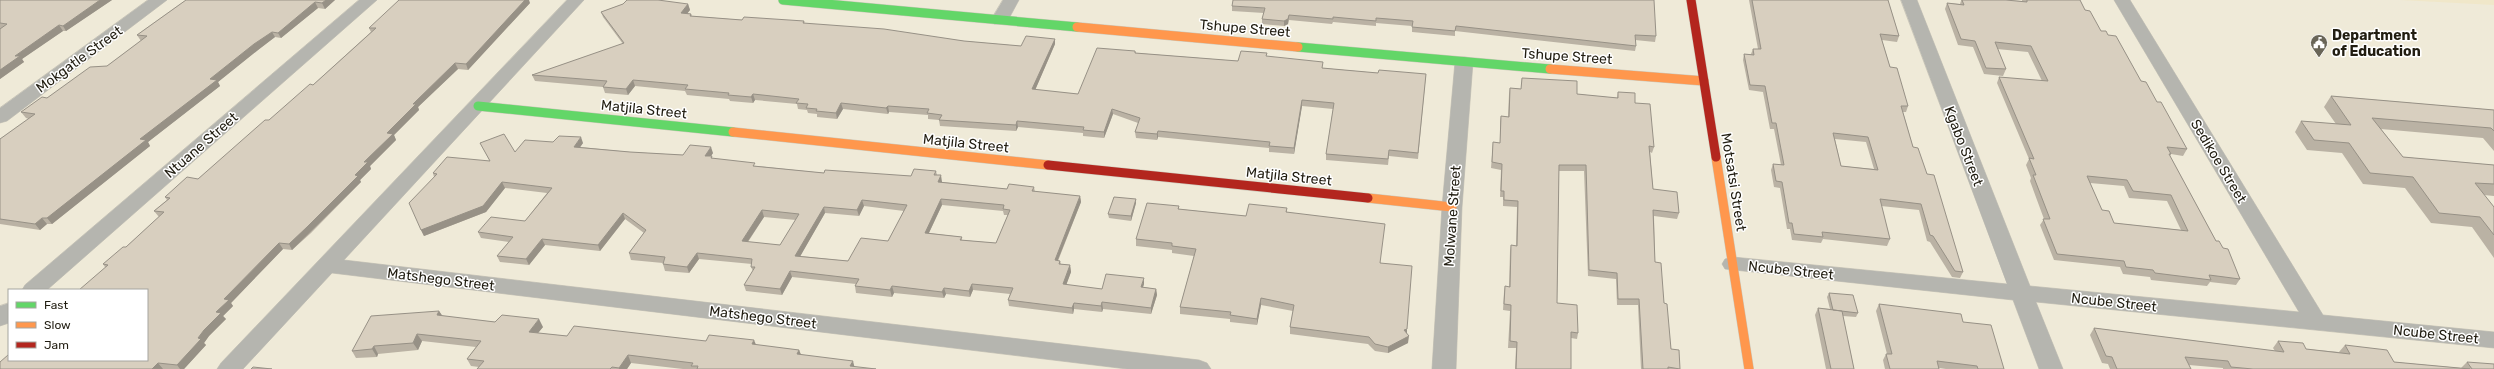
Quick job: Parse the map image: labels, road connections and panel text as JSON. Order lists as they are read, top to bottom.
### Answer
{
  "streets": {
    "street": [
      "Tshupe Street",
      "Mokgatle Street",
      "Matjila Street",
      "Ntuane Street",
      "Kgabo Street",
      "Sedikoe Street",
      "Motsatsi Street",
      "Molwane Street",
      "Ncube Street",
      "Matshego Street"
    ]
  },
  "crossings": [
    ["Tshupe Street", "Motsatsi Street"],
    ["Tshupe Street", "Molwane Street"],
    ["Matjila Street", "Molwane Street"],
    ["Kgabo Street", "Ncube Street"],
    ["Sedikoe Street", "Ncube Street"],
    ["Motsatsi Street", "Ncube Street"]
  ],
  "places": {
    "public building": ["Department of Education"]
  },
  "legend": ["Fast", "Slow", "Jam"]
}
